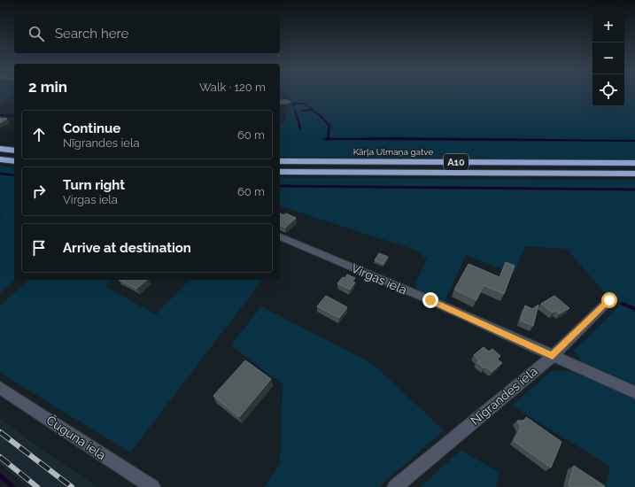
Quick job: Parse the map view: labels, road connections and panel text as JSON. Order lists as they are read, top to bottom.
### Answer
{
  "streets": {
    "highway": ["Kārļa Ulmaņa gatve", "A10"],
    "street": ["Virgas iela", "Nīgrandes iela", "Čuguna iela"]
  },
  "crossings": [
    ["Virgas iela", "Nīgrandes iela"]
  ],
  "page": {
    "map_buttons": ["+", "−"],
    "search": "Search here",
    "heading": ["2 min", "Walk · 120 m"],
    "list": [
      ["Continue", "Nīgrandes iela", "60 m"],
      ["Turn right", "Virgas iela", "60 m"],
      "Arrive at destination"
    ]
  }
}
